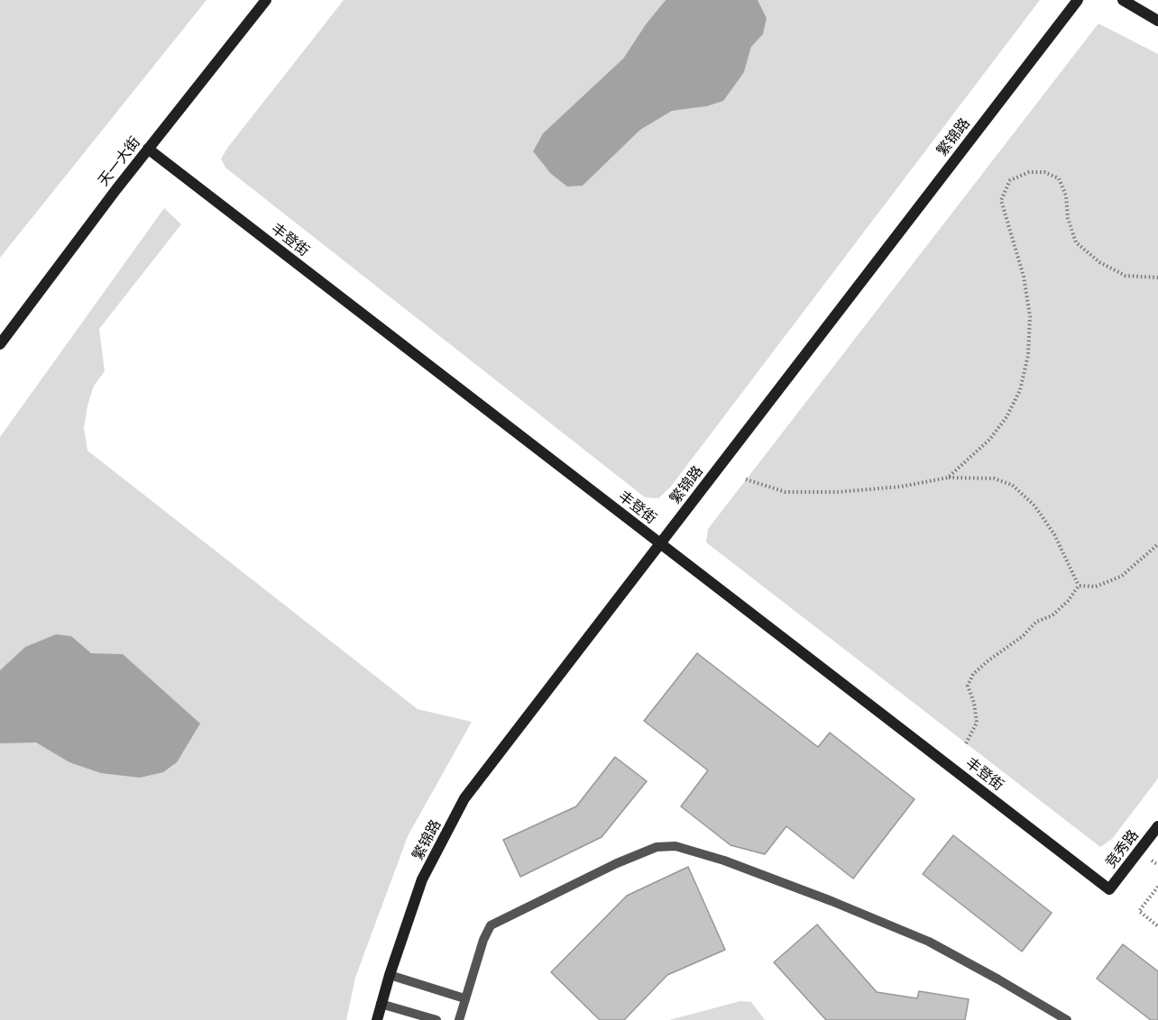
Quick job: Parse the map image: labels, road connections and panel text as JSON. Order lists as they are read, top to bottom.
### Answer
{
  "streets": {
    "street": [
      "繁锦路",
      "天一大街",
      "丰登街",
      "竞秀路"
    ]
  },
  "crossings": [
    ["繁锦路", "丰登街"],
    ["天一大街", "丰登街"],
    ["丰登街", "竞秀路"]
  ]
}
